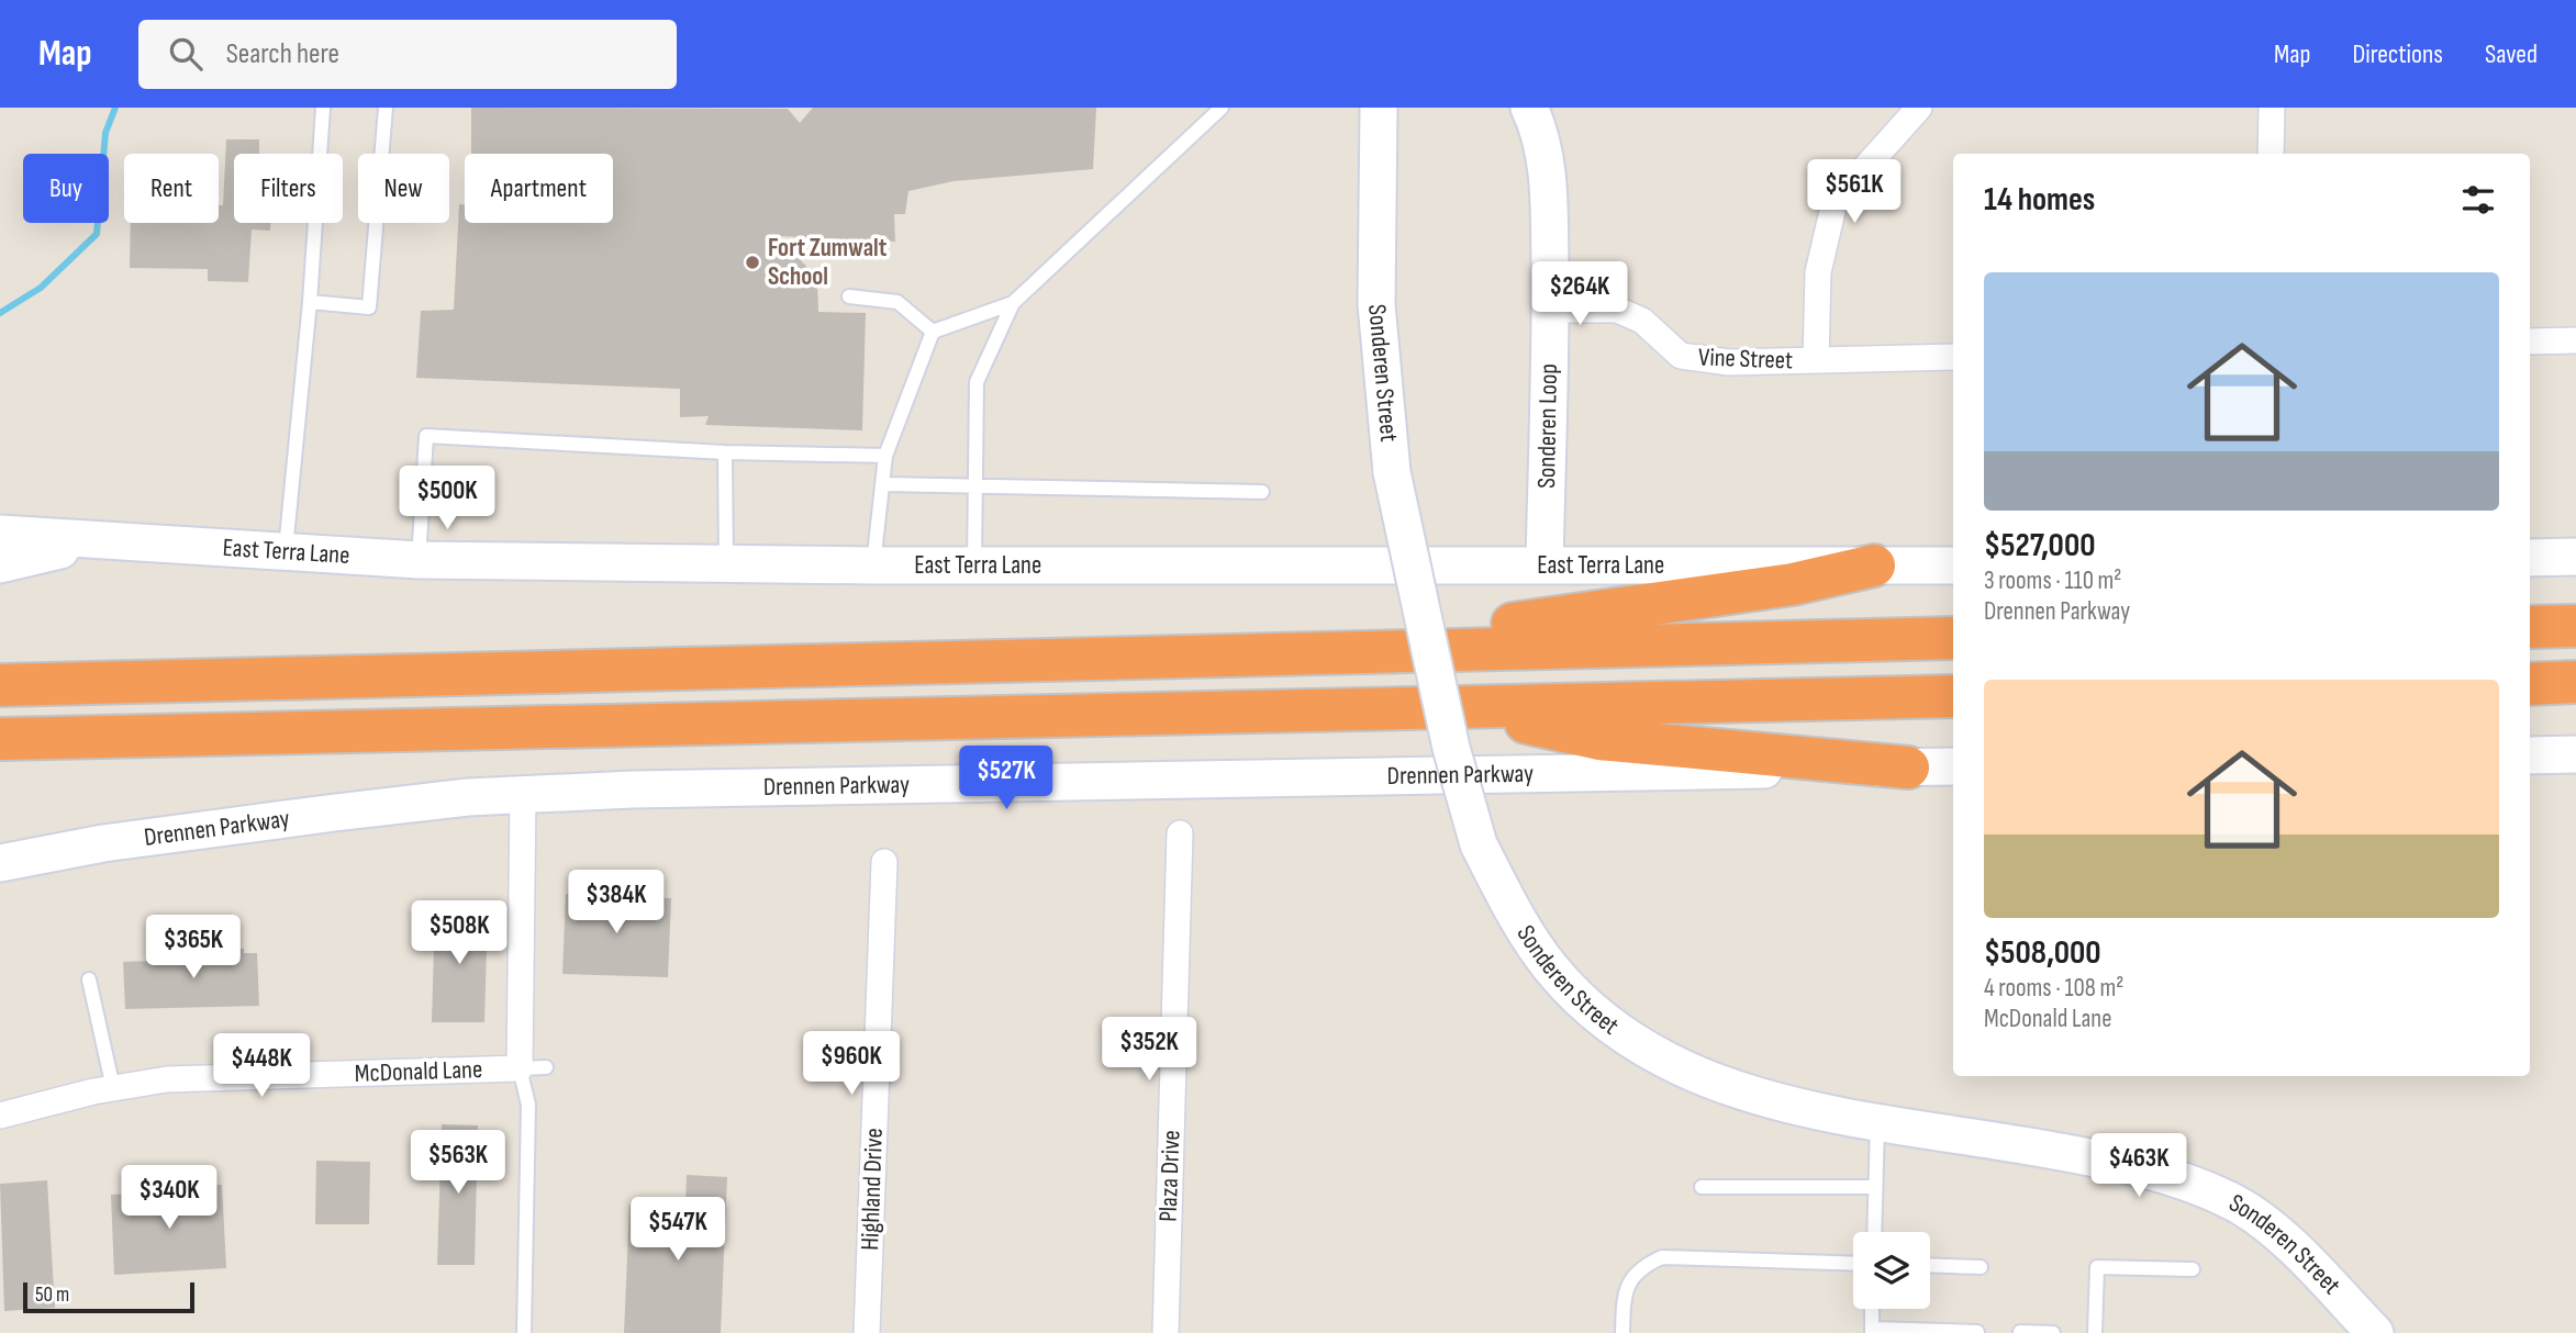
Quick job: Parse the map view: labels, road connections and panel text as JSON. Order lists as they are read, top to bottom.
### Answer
{
  "streets": {
    "main road": [
      "Sonderen Street",
      "Sonderen Loop",
      "East Terra Lane",
      "Drennen Parkway"
    ],
    "street": [
      "Vine Street",
      "McDonald Lane",
      "Plaza Drive",
      "Highland Drive"
    ]
  },
  "crossings": [
    ["Vine Street", "Sonderen Loop"],
    ["Sonderen Loop", "East Terra Lane"],
    ["Drennen Parkway", "McDonald Lane"]
  ],
  "places": ["Fort Zumwalt School"],
  "scale_bar": "50 m",
  "page": {
    "header": "Map",
    "search": "Search here",
    "nav": ["Map", "Directions", "Saved"],
    "chip": [
      "Buy",
      "Rent",
      "Filters",
      "New",
      "Apartment"
    ],
    "heading": "14 homes",
    "price": [
      "$561K",
      "$264K",
      "$500K",
      "$527K",
      "$384K",
      "$508K",
      "$365K",
      "$352K",
      "$960K",
      "$448K",
      "$563K",
      "$463K",
      "$340K",
      "$547K"
    ],
    "list": [
      {
        "name": "$527,000",
        "note": "3 rooms · 110 m² · Drennen Parkway"
      },
      {
        "name": "$508,000",
        "note": "4 rooms · 108 m² · McDonald Lane"
      }
    ],
    "scale": "50 m"
  }
}
